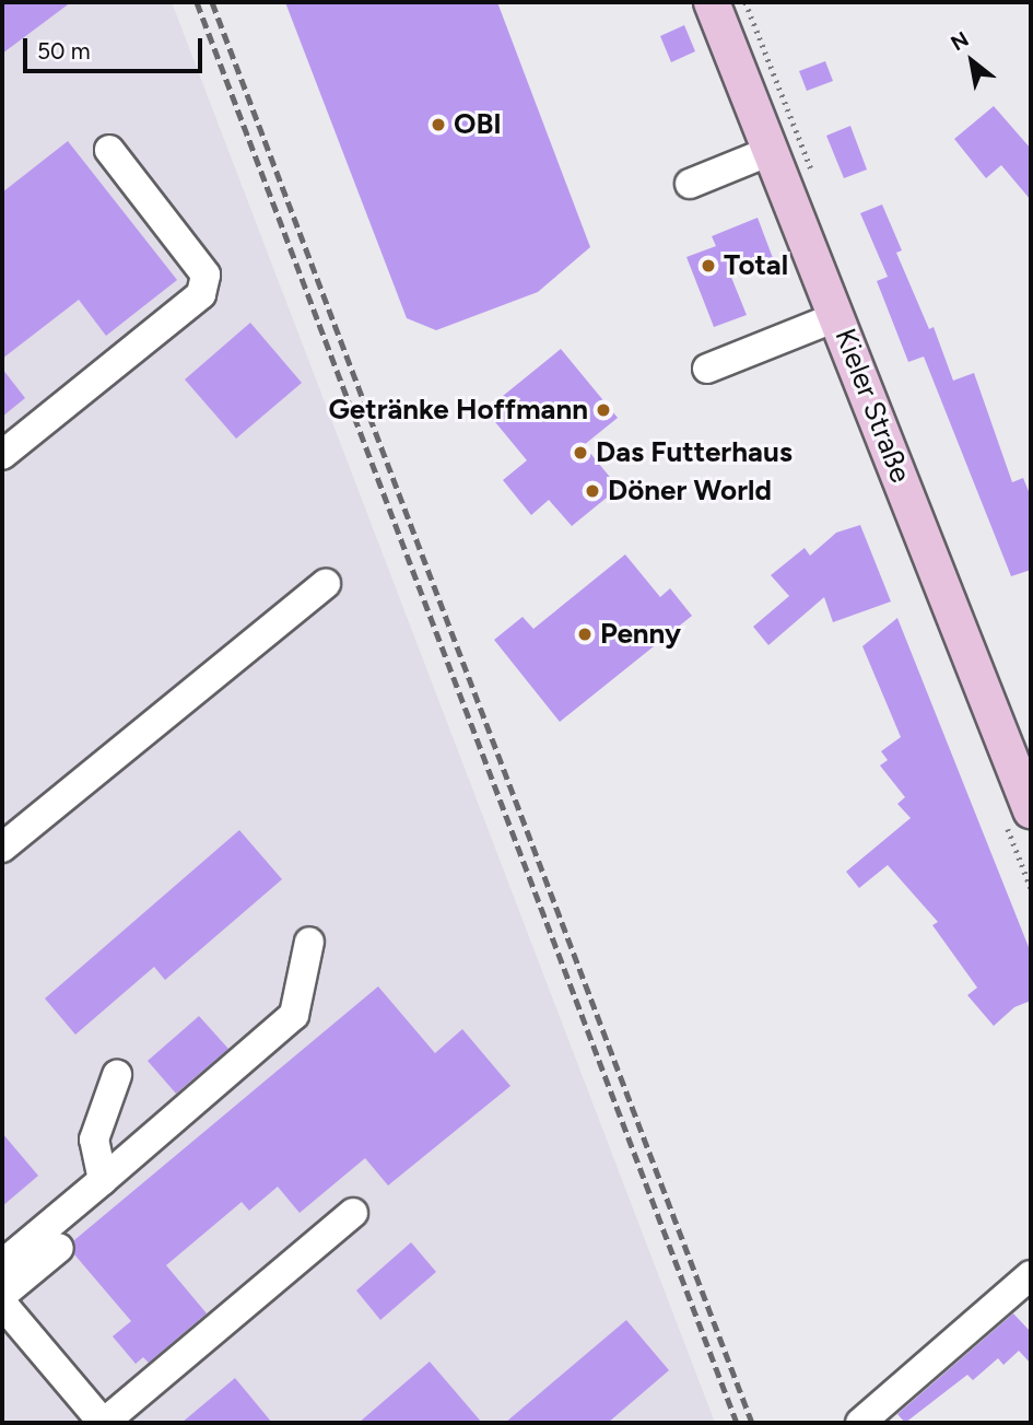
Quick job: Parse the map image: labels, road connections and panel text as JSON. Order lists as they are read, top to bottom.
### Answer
{
  "streets": {
    "main road": ["Kieler Straße"]
  },
  "places": [
    "OBI",
    "Total",
    "Getränke Hoffmann",
    "Das Futterhaus",
    "Döner World",
    "Penny"
  ],
  "scale_bar": "50 m",
  "north": "top left"
}
